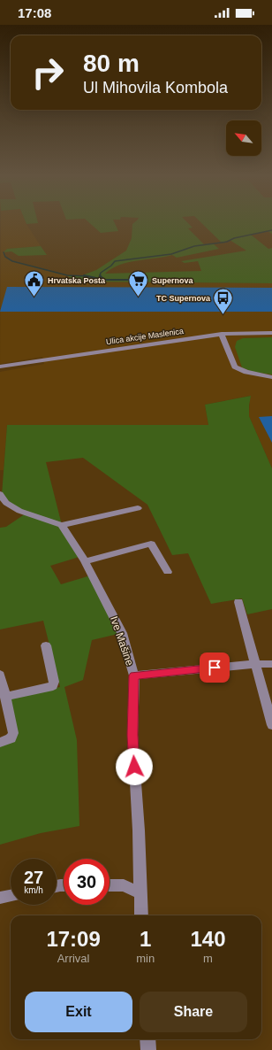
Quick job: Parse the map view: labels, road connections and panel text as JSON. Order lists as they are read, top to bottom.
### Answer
{
  "streets": {
    "street": ["Ulica akcije Maslenica", "Ive Mašine"]
  },
  "places": {
    "public building": ["Hrvatska Posta"],
    "supermarket": ["Supernova"],
    "bus stop": ["TC Supernova"]
  },
  "north": "top left",
  "page": {
    "status": "17:08",
    "turn": ["80 m", "Ul Mihovila Kombola"],
    "speed": "27 km/h",
    "limit": "30",
    "eta": [
      "17:09",
      "Arrival",
      "1",
      "min",
      "140",
      "m"
    ],
    "buttons": ["Exit", "Share"]
  }
}
